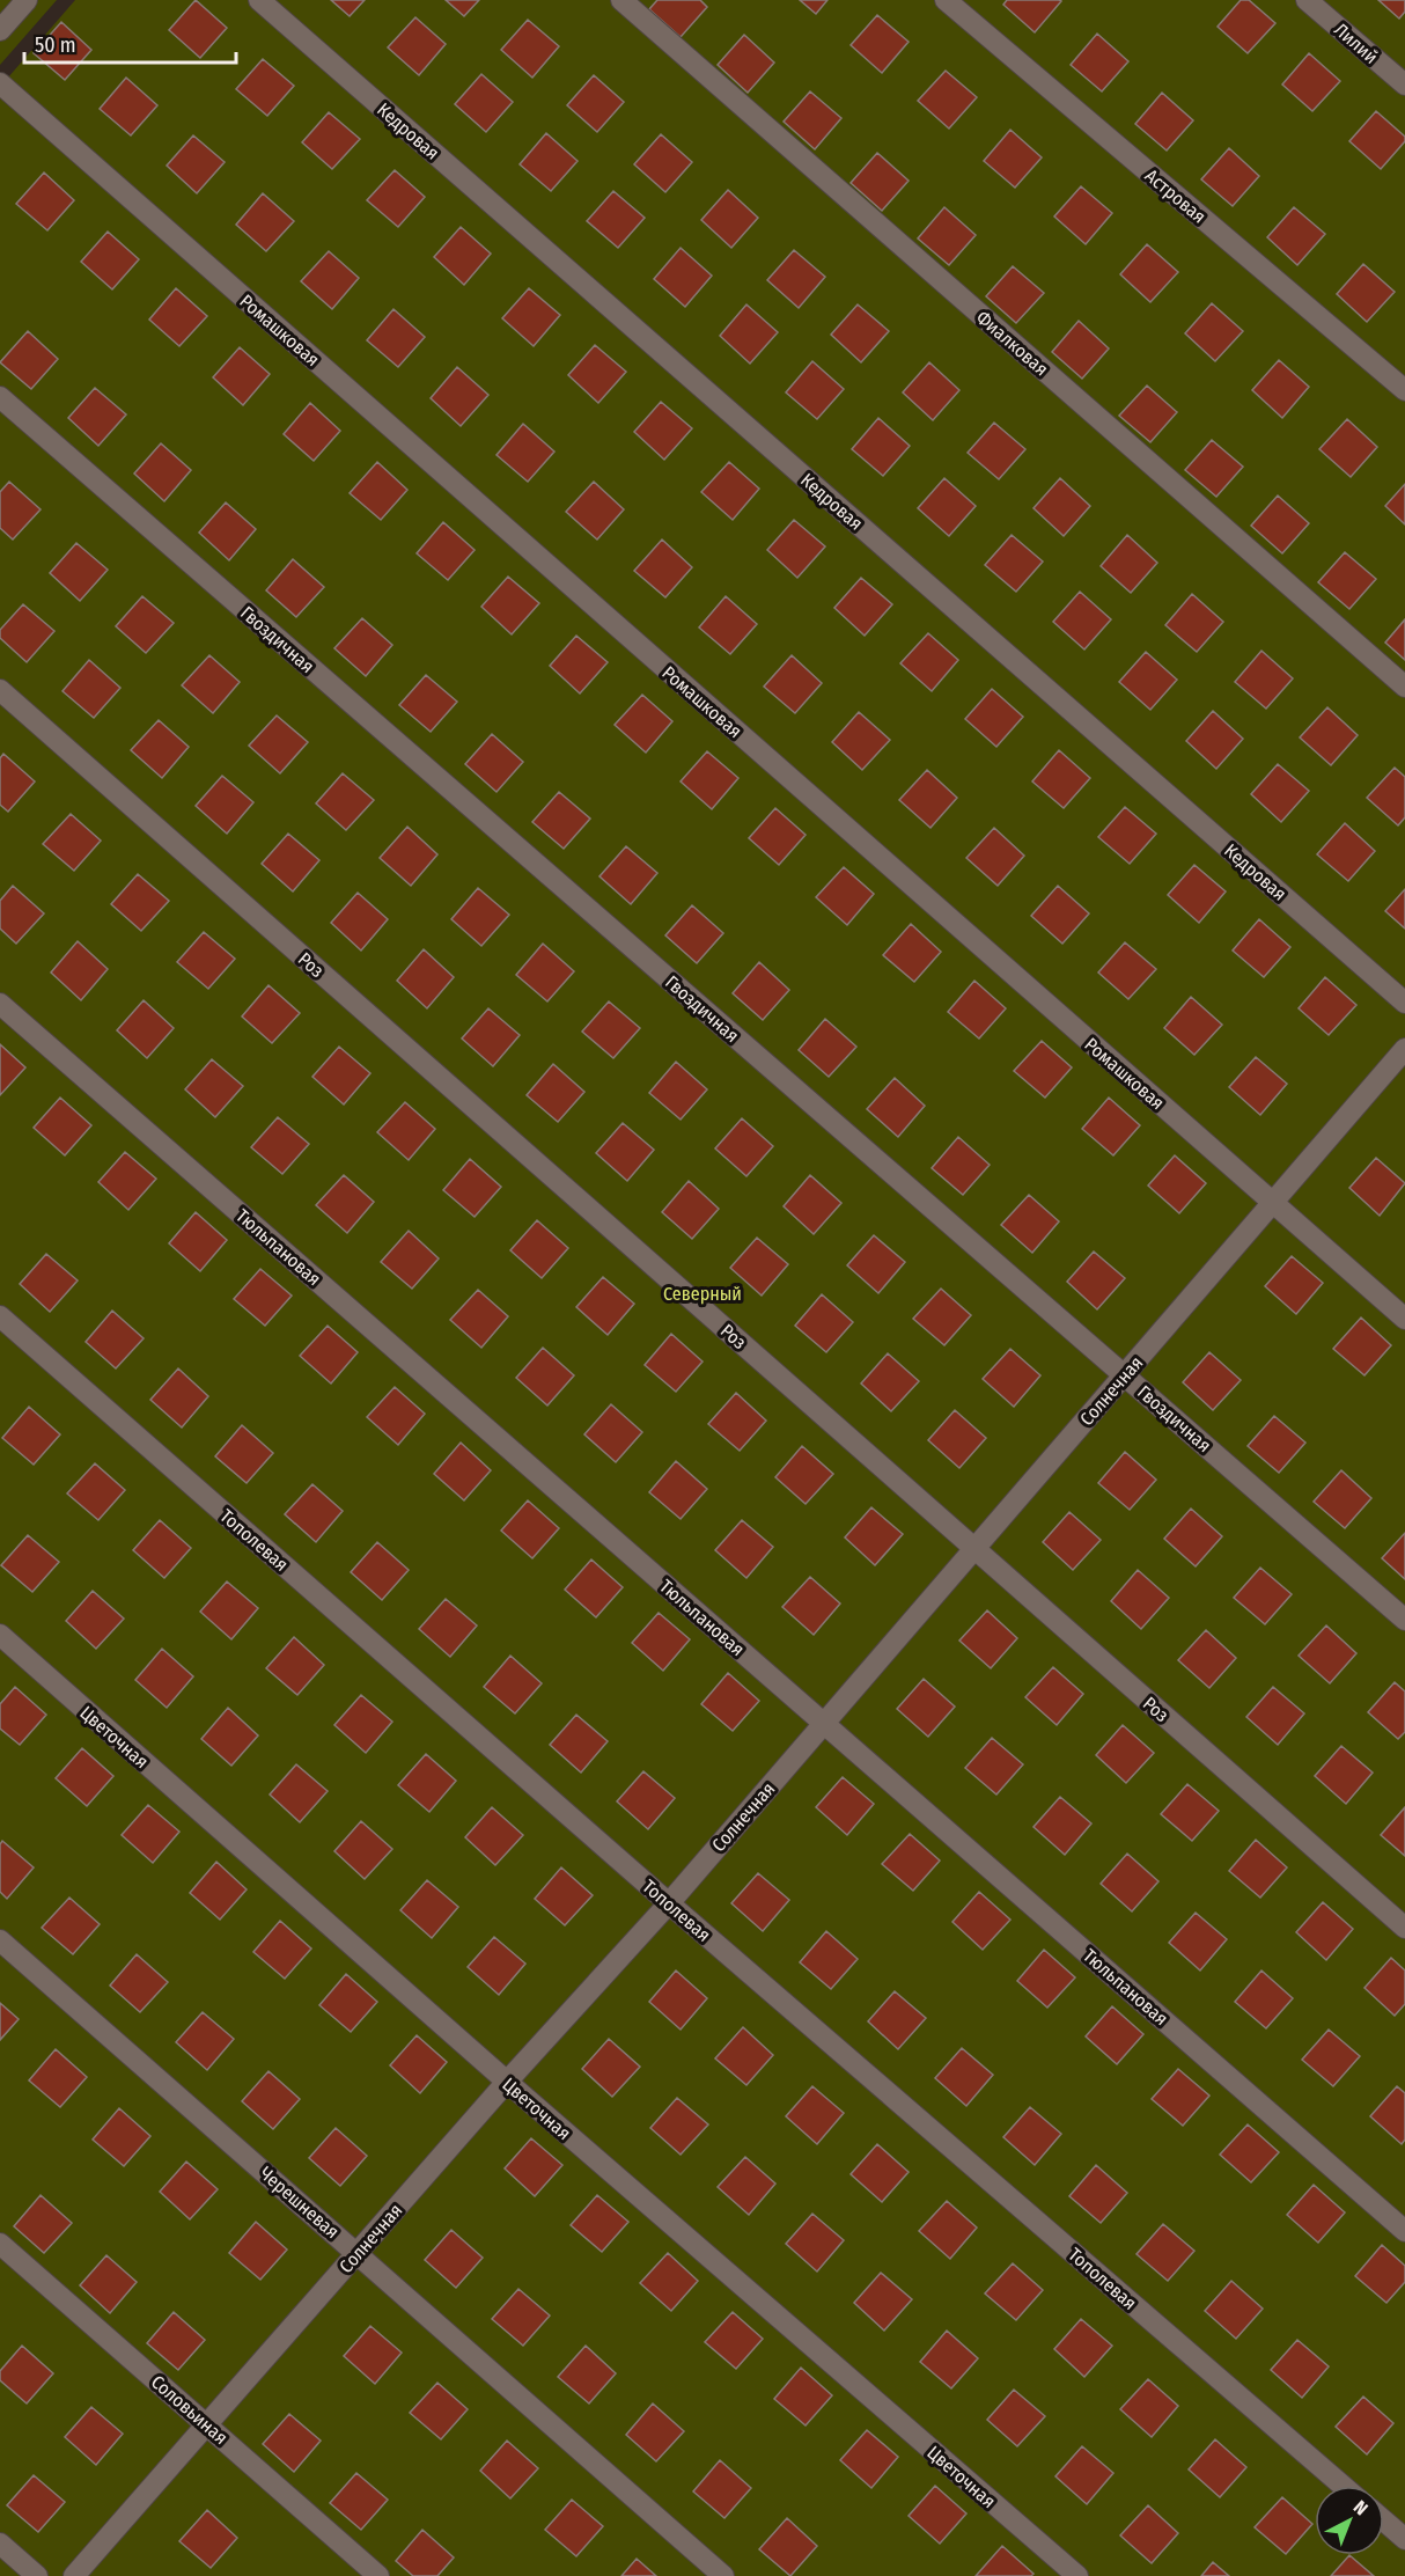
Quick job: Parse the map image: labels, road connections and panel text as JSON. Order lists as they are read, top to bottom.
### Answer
{
  "streets": {
    "street": [
      "Лилий",
      "Кедровая",
      "Астровая",
      "Ромашковая",
      "Фиалковая",
      "Гвоздичная",
      "Роз",
      "Тюльпановая",
      "Солнечная",
      "Тополевая",
      "Цветочная",
      "Черешневая",
      "Соловьиная"
    ]
  },
  "crossings": [
    ["Ромашковая", "Солнечная"],
    ["Гвоздичная", "Солнечная"],
    ["Роз", "Солнечная"],
    ["Тюльпановая", "Солнечная"],
    ["Солнечная", "Тополевая"],
    ["Солнечная", "Цветочная"],
    ["Солнечная", "Черешневая"],
    ["Солнечная", "Соловьиная"]
  ],
  "parks": ["Северный"],
  "scale_bar": "50 m",
  "north": "top right"
}
